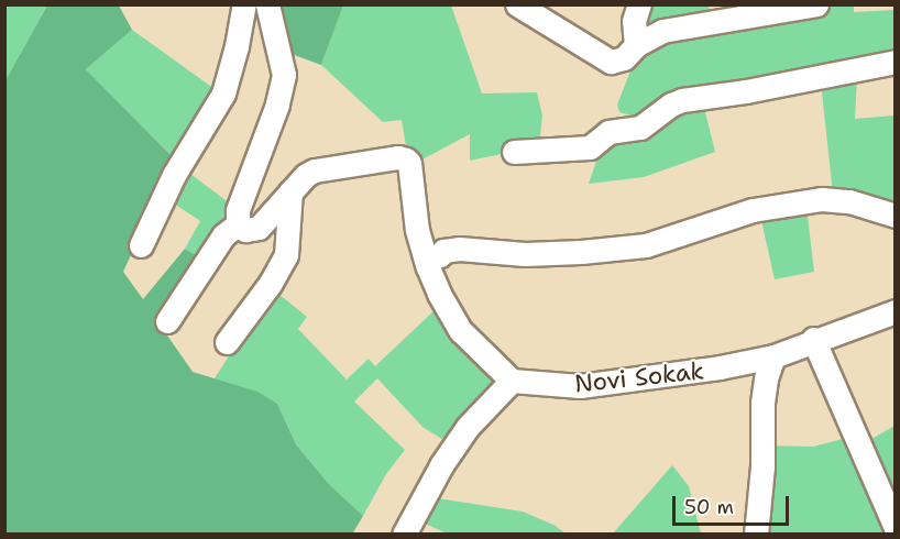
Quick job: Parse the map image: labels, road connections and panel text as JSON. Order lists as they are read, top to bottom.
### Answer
{
  "streets": {
    "street": ["Novi Sokak"]
  },
  "scale_bar": "50 m"
}
